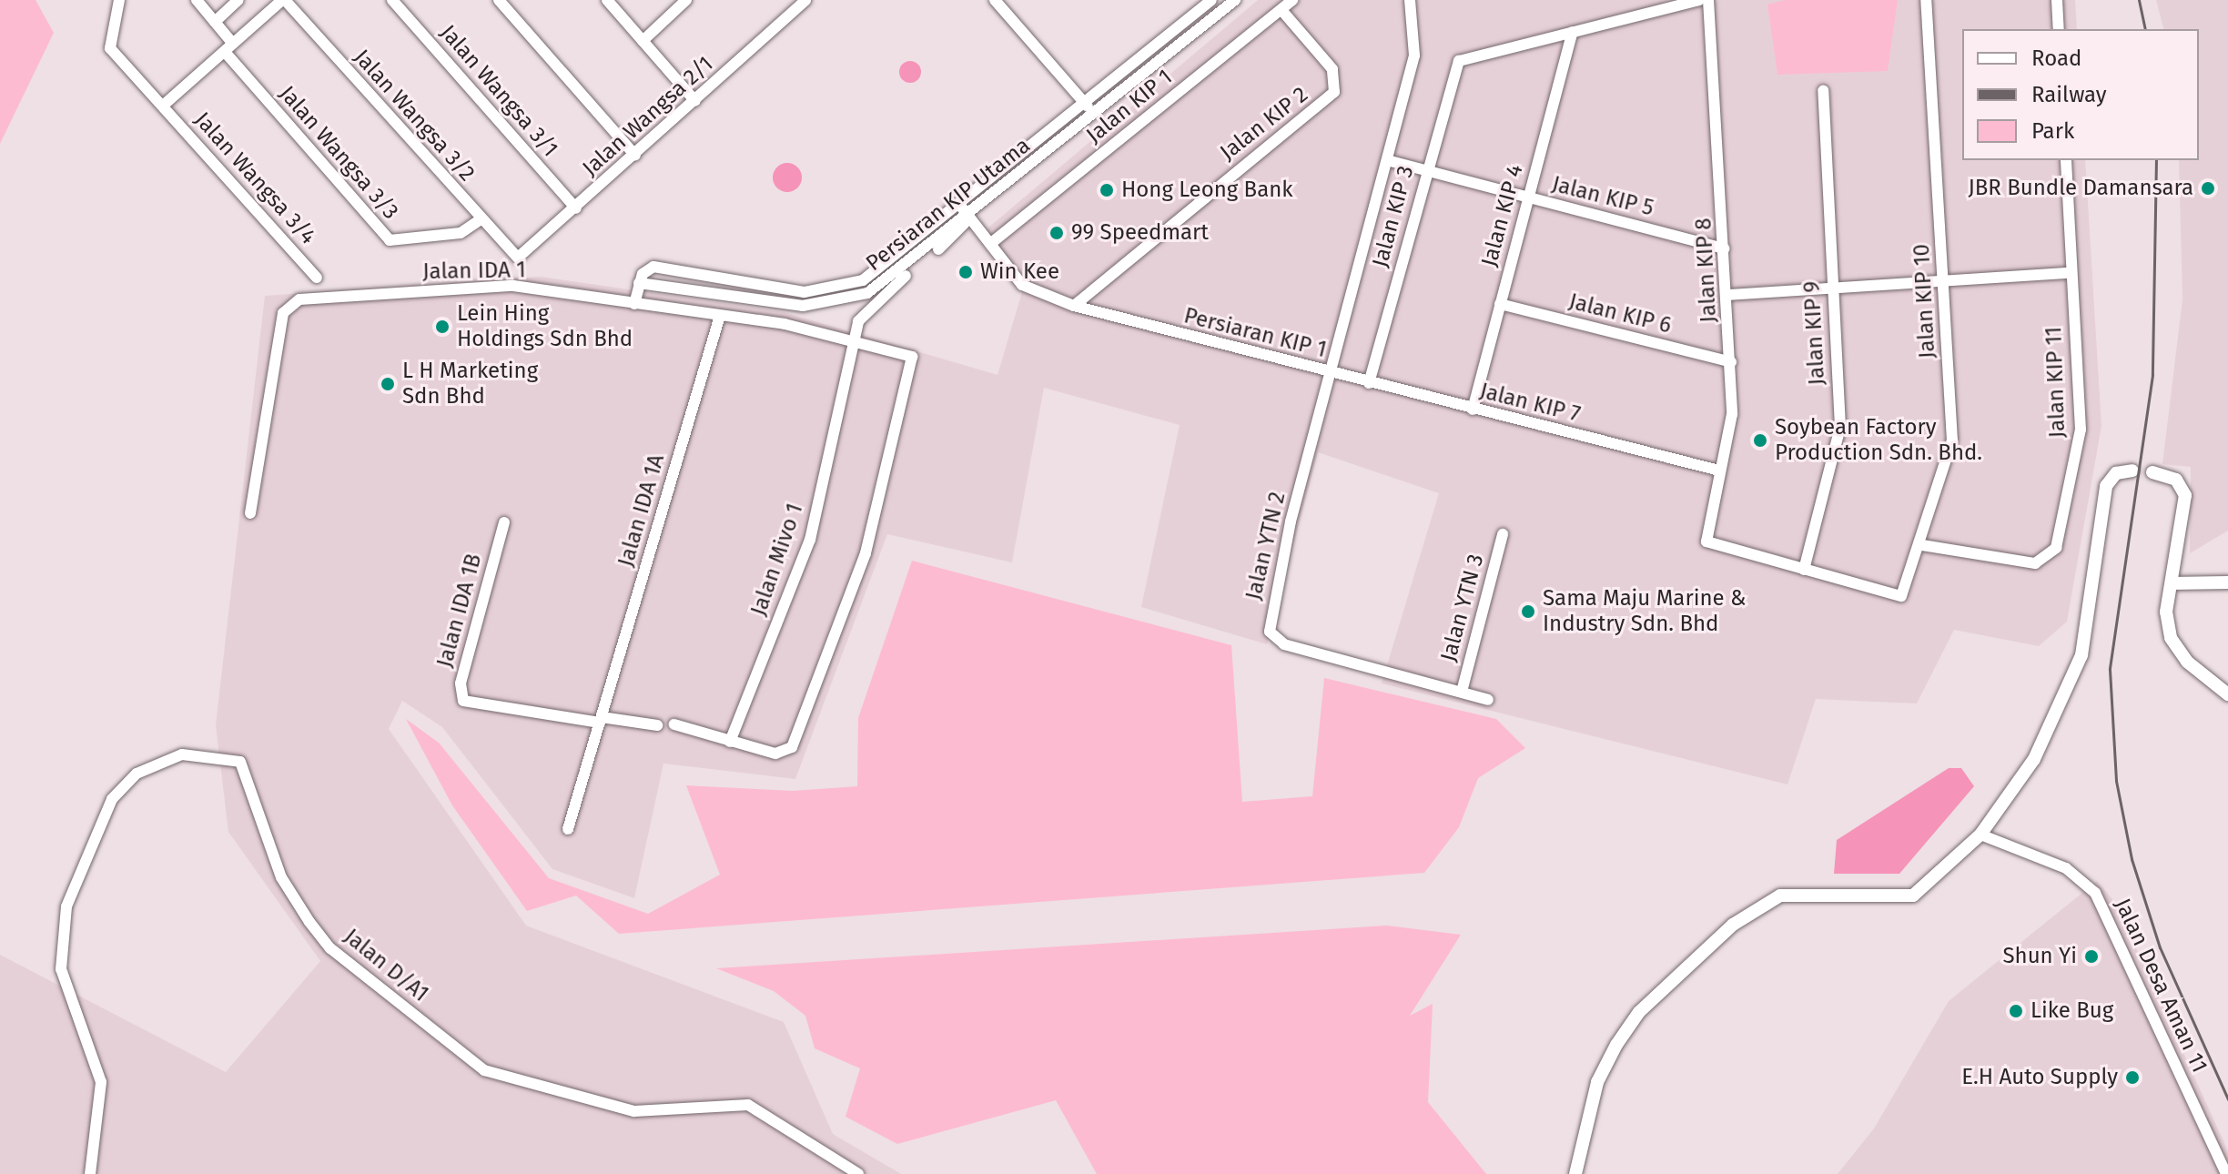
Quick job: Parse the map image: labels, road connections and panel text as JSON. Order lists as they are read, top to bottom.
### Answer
{
  "streets": {
    "street": [
      "Jalan Wangsa 3/1",
      "Jalan KIP 1",
      "Jalan Wangsa 3/2",
      "Jalan Wangsa 2/1",
      "Jalan KIP 2",
      "Jalan Wangsa 3/3",
      "Jalan Wangsa 3/4",
      "Jalan KIP 5",
      "Persiaran KIP Utama",
      "Jalan KIP 4",
      "Jalan KIP 3",
      "Jalan KIP 8",
      "Jalan IDA 1",
      "Jalan KIP 10",
      "Jalan KIP 6",
      "Persiaran KIP 1",
      "Jalan KIP 9",
      "Jalan KIP 11",
      "Jalan KIP 7",
      "Jalan IDA 1A",
      "Jalan YTN 2",
      "Jalan Mivo 1",
      "Jalan YTN 3",
      "Jalan IDA 1B",
      "Jalan D/A1",
      "Jalan Desa Aman 11"
    ]
  },
  "crossings": [
    ["Jalan Wangsa 3/1", "Jalan Wangsa 2/1"],
    ["Jalan KIP 1", "Jalan KIP 2"],
    ["Jalan KIP 1", "Persiaran KIP 1"],
    ["Jalan Wangsa 3/2", "Jalan Wangsa 2/1"],
    ["Jalan Wangsa 3/2", "Jalan Wangsa 3/3"],
    ["Jalan KIP 2", "Persiaran KIP 1"],
    ["Jalan KIP 5", "Jalan KIP 4"],
    ["Jalan KIP 5", "Jalan KIP 3"],
    ["Jalan KIP 5", "Jalan KIP 8"],
    ["Jalan KIP 5", "Persiaran KIP 1"],
    ["Persiaran KIP Utama", "Persiaran KIP 1"],
    ["Persiaran KIP Utama", "Jalan Mivo 1"],
    ["Jalan KIP 4", "Jalan KIP 3"],
    ["Jalan KIP 4", "Jalan KIP 6"],
    ["Jalan KIP 4", "Jalan KIP 7"],
    ["Jalan KIP 3", "Jalan KIP 7"],
    ["Jalan KIP 8", "Jalan KIP 10"],
    ["Jalan KIP 8", "Jalan KIP 6"],
    ["Jalan KIP 8", "Jalan KIP 9"],
    ["Jalan KIP 8", "Jalan KIP 7"],
    ["Jalan IDA 1", "Jalan IDA 1A"],
    ["Jalan IDA 1", "Jalan Mivo 1"],
    ["Jalan KIP 10", "Jalan KIP 9"],
    ["Jalan KIP 10", "Jalan KIP 11"],
    ["Persiaran KIP 1", "Jalan KIP 7"],
    ["Persiaran KIP 1", "Jalan YTN 2"],
    ["Persiaran KIP 1", "Jalan Mivo 1"],
    ["Jalan KIP 7", "Jalan YTN 2"],
    ["Jalan IDA 1A", "Jalan IDA 1B"],
    ["Jalan YTN 2", "Jalan YTN 3"]
  ],
  "places": [
    "JBR Bundle Damansara",
    "Hong Leong Bank",
    "99 Speedmart",
    "Win Kee",
    "Lein Hing Holdings Sdn Bhd",
    "L H Marketing Sdn Bhd",
    "Soybean Factory Production Sdn. Bhd.",
    "Sama Maju Marine & Industry Sdn. Bhd",
    "Shun Yi",
    "Like Bug",
    "E.H Auto Supply"
  ],
  "legend": ["Road", "Railway", "Park"]
}
